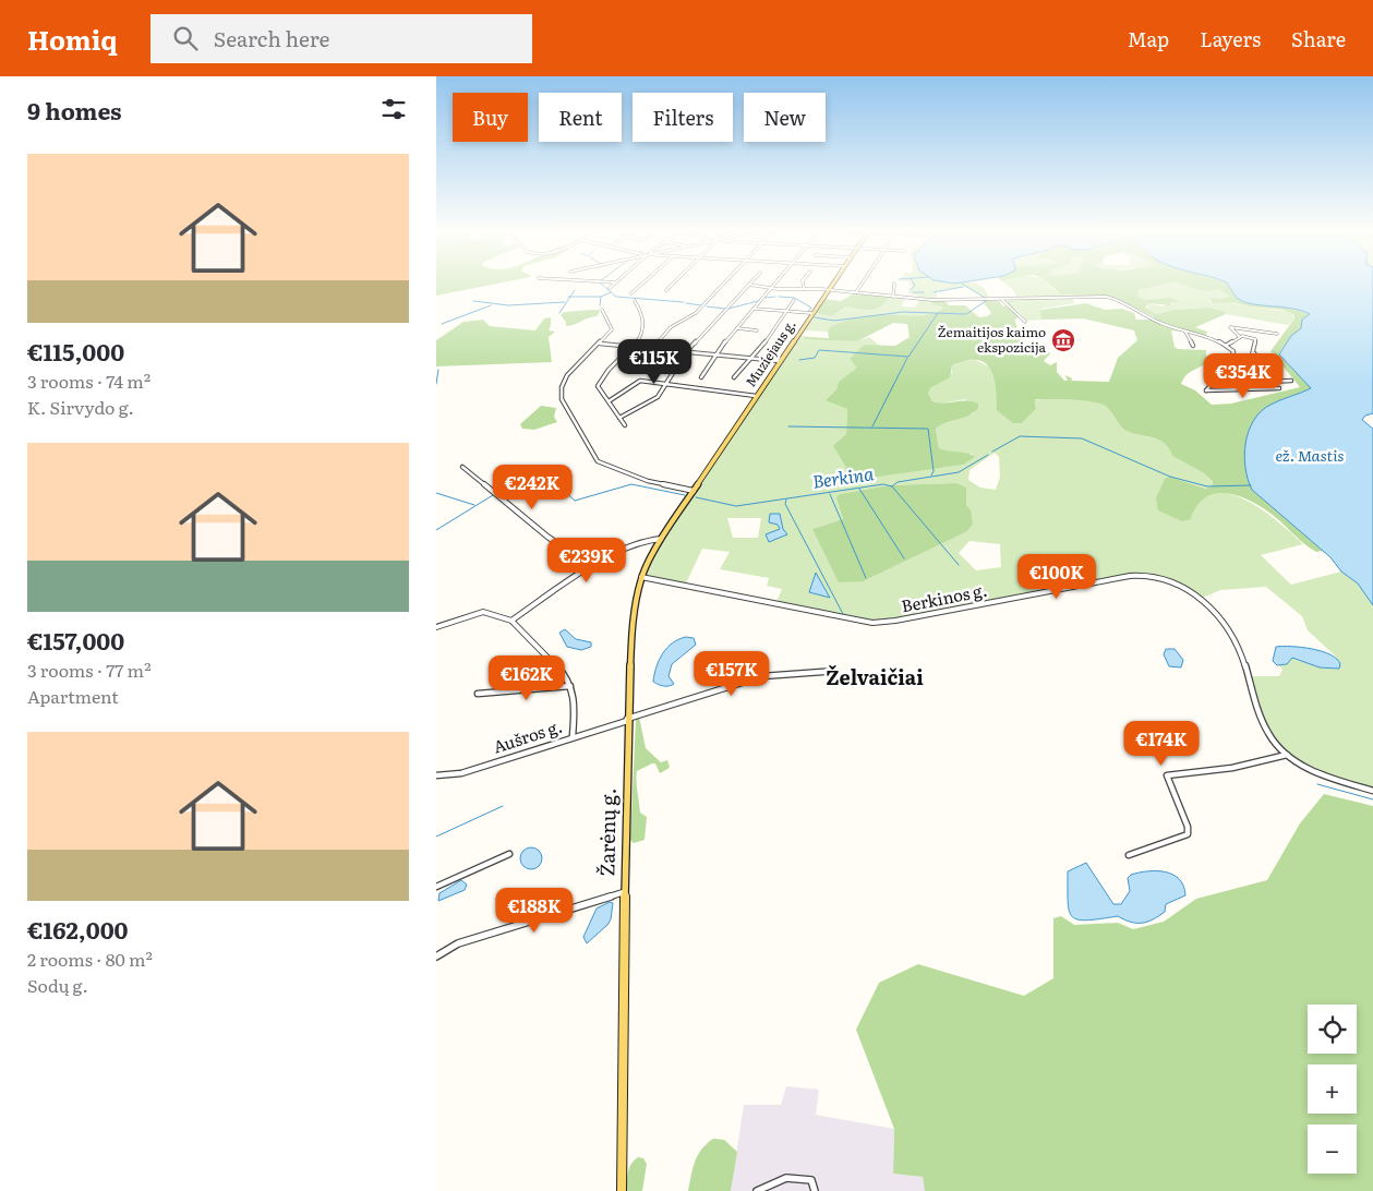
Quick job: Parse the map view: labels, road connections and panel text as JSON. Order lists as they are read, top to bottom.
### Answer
{
  "streets": {
    "main road": ["Muziejaus g.", "Žarėnų g."],
    "street": ["Berkinos g.", "Aušros g."]
  },
  "crossings": [
    ["Muziejaus g.", "Žarėnų g."],
    ["Berkinos g.", "Žarėnų g."],
    ["Aušros g.", "Žarėnų g."]
  ],
  "districts": ["Želvaičiai"],
  "water": ["ež. Mastis", "Berkina"],
  "places": {
    "museum": ["Žemaitijos kaimo ekspozicija"]
  },
  "page": {
    "header": "Homiq",
    "search": "Search here",
    "nav": ["Map", "Layers", "Share"],
    "heading": "9 homes",
    "chip": [
      "Buy",
      "Rent",
      "Filters",
      "New"
    ],
    "list": [
      {
        "name": "€115,000",
        "note": "3 rooms · 74 m² · K. Sirvydo g."
      },
      {
        "name": "€157,000",
        "note": "3 rooms · 77 m² · Apartment"
      },
      {
        "name": "€162,000",
        "note": "2 rooms · 80 m² · Sodų g."
      }
    ],
    "price": [
      "€115K",
      "€354K",
      "€242K",
      "€239K",
      "€100K",
      "€157K",
      "€162K",
      "€174K",
      "€188K"
    ],
    "map_buttons": ["+", "−"]
  }
}
